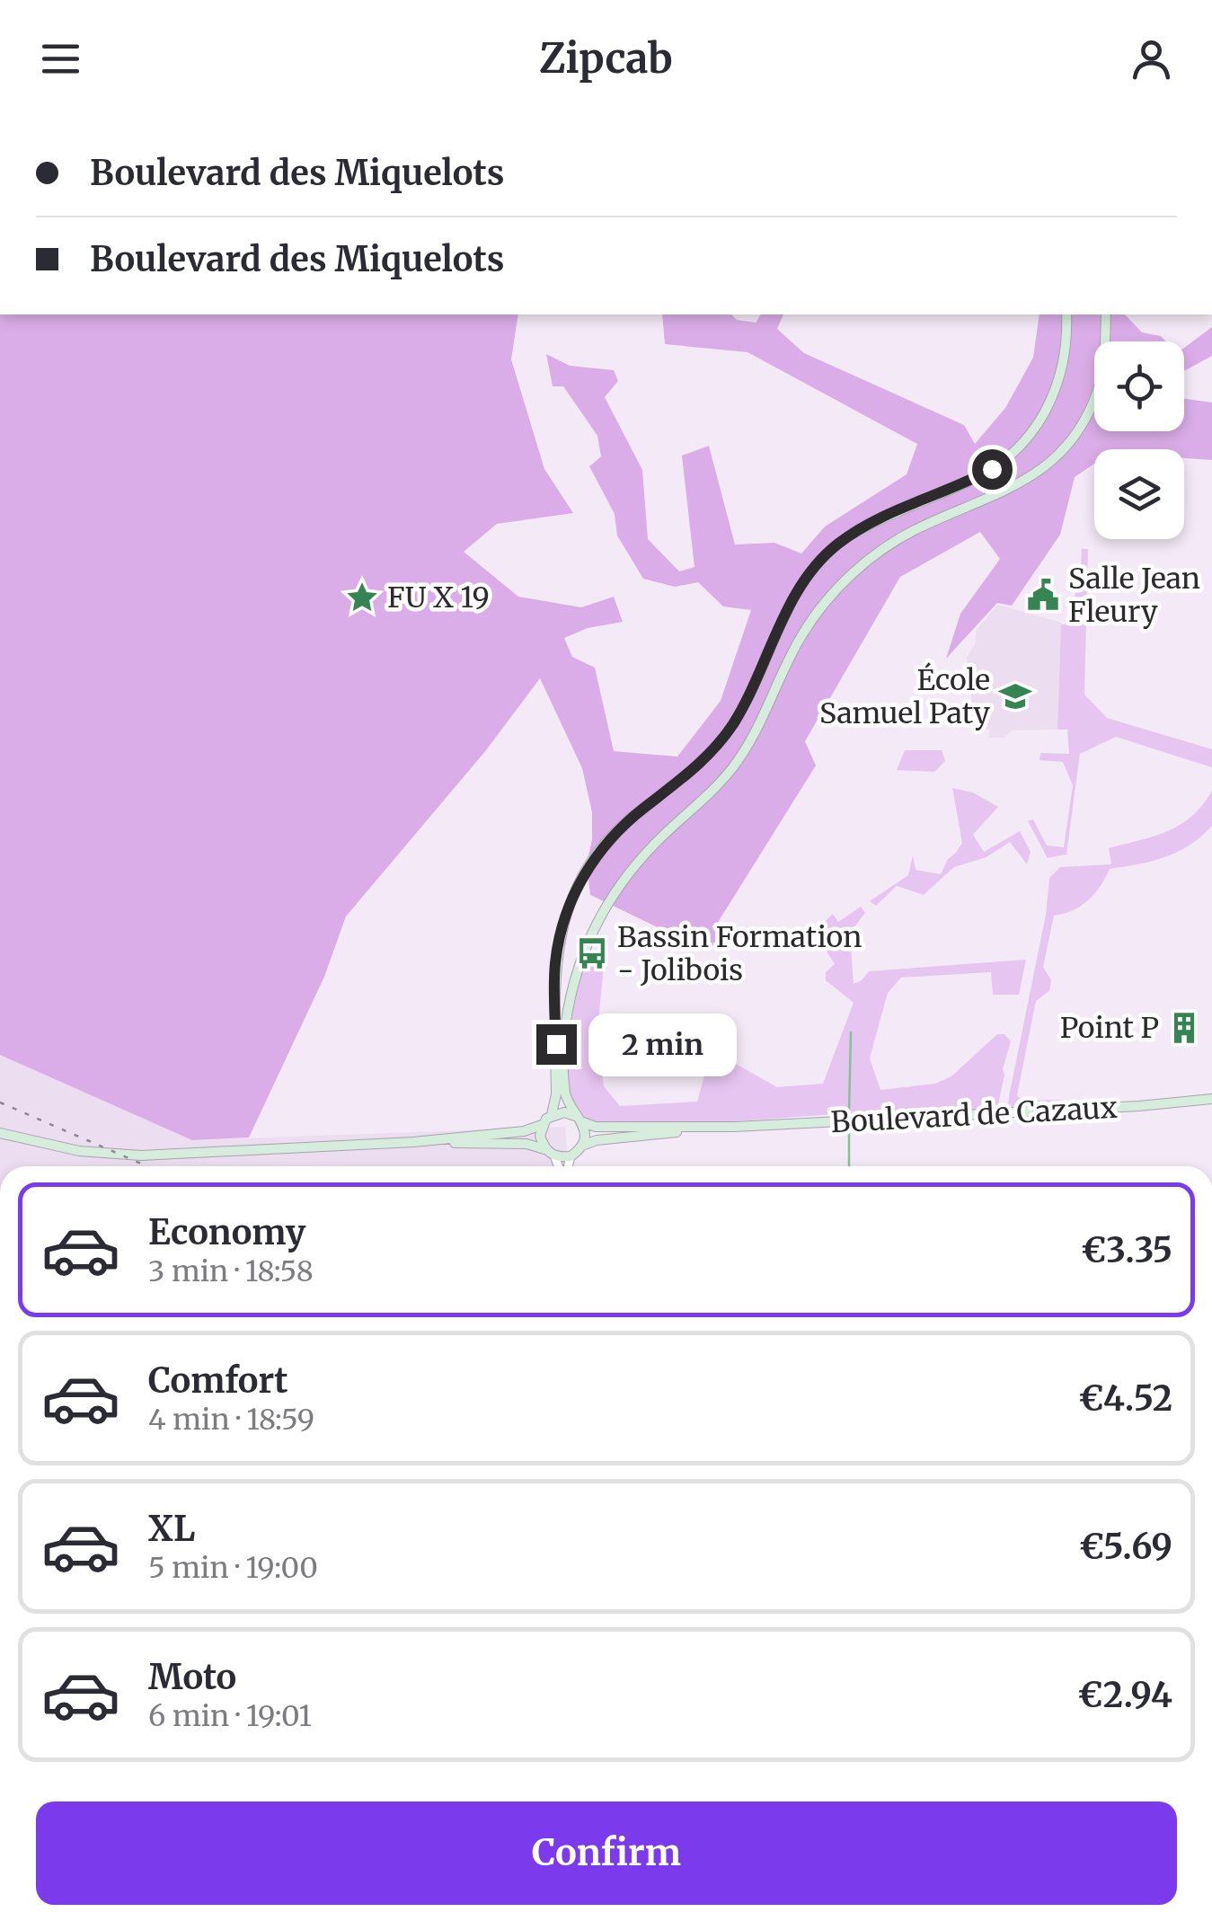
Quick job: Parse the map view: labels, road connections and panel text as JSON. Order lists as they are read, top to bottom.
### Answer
{
  "streets": {
    "main road": ["Boulevard de Cazaux"]
  },
  "places": {
    "public building": ["Salle Jean Fleury"],
    "place": ["FU X 19"],
    "school or university": ["École Samuel Paty"],
    "bus stop": ["Bassin Formation - Jolibois"],
    "building": ["Point P"]
  },
  "page": {
    "header": "Zipcab",
    "banner": ["Boulevard des Miquelots", "Boulevard des Miquelots"],
    "bubble": "2 min",
    "list": [
      {
        "name": "Economy",
        "note": "3 min · 18:58",
        "value": "€3.35"
      },
      {
        "name": "Comfort",
        "note": "4 min · 18:59",
        "value": "€4.52"
      },
      {
        "name": "XL",
        "note": "5 min · 19:00",
        "value": "€5.69"
      },
      {
        "name": "Moto",
        "note": "6 min · 19:01",
        "value": "€2.94"
      }
    ],
    "buttons": "Confirm"
  }
}
